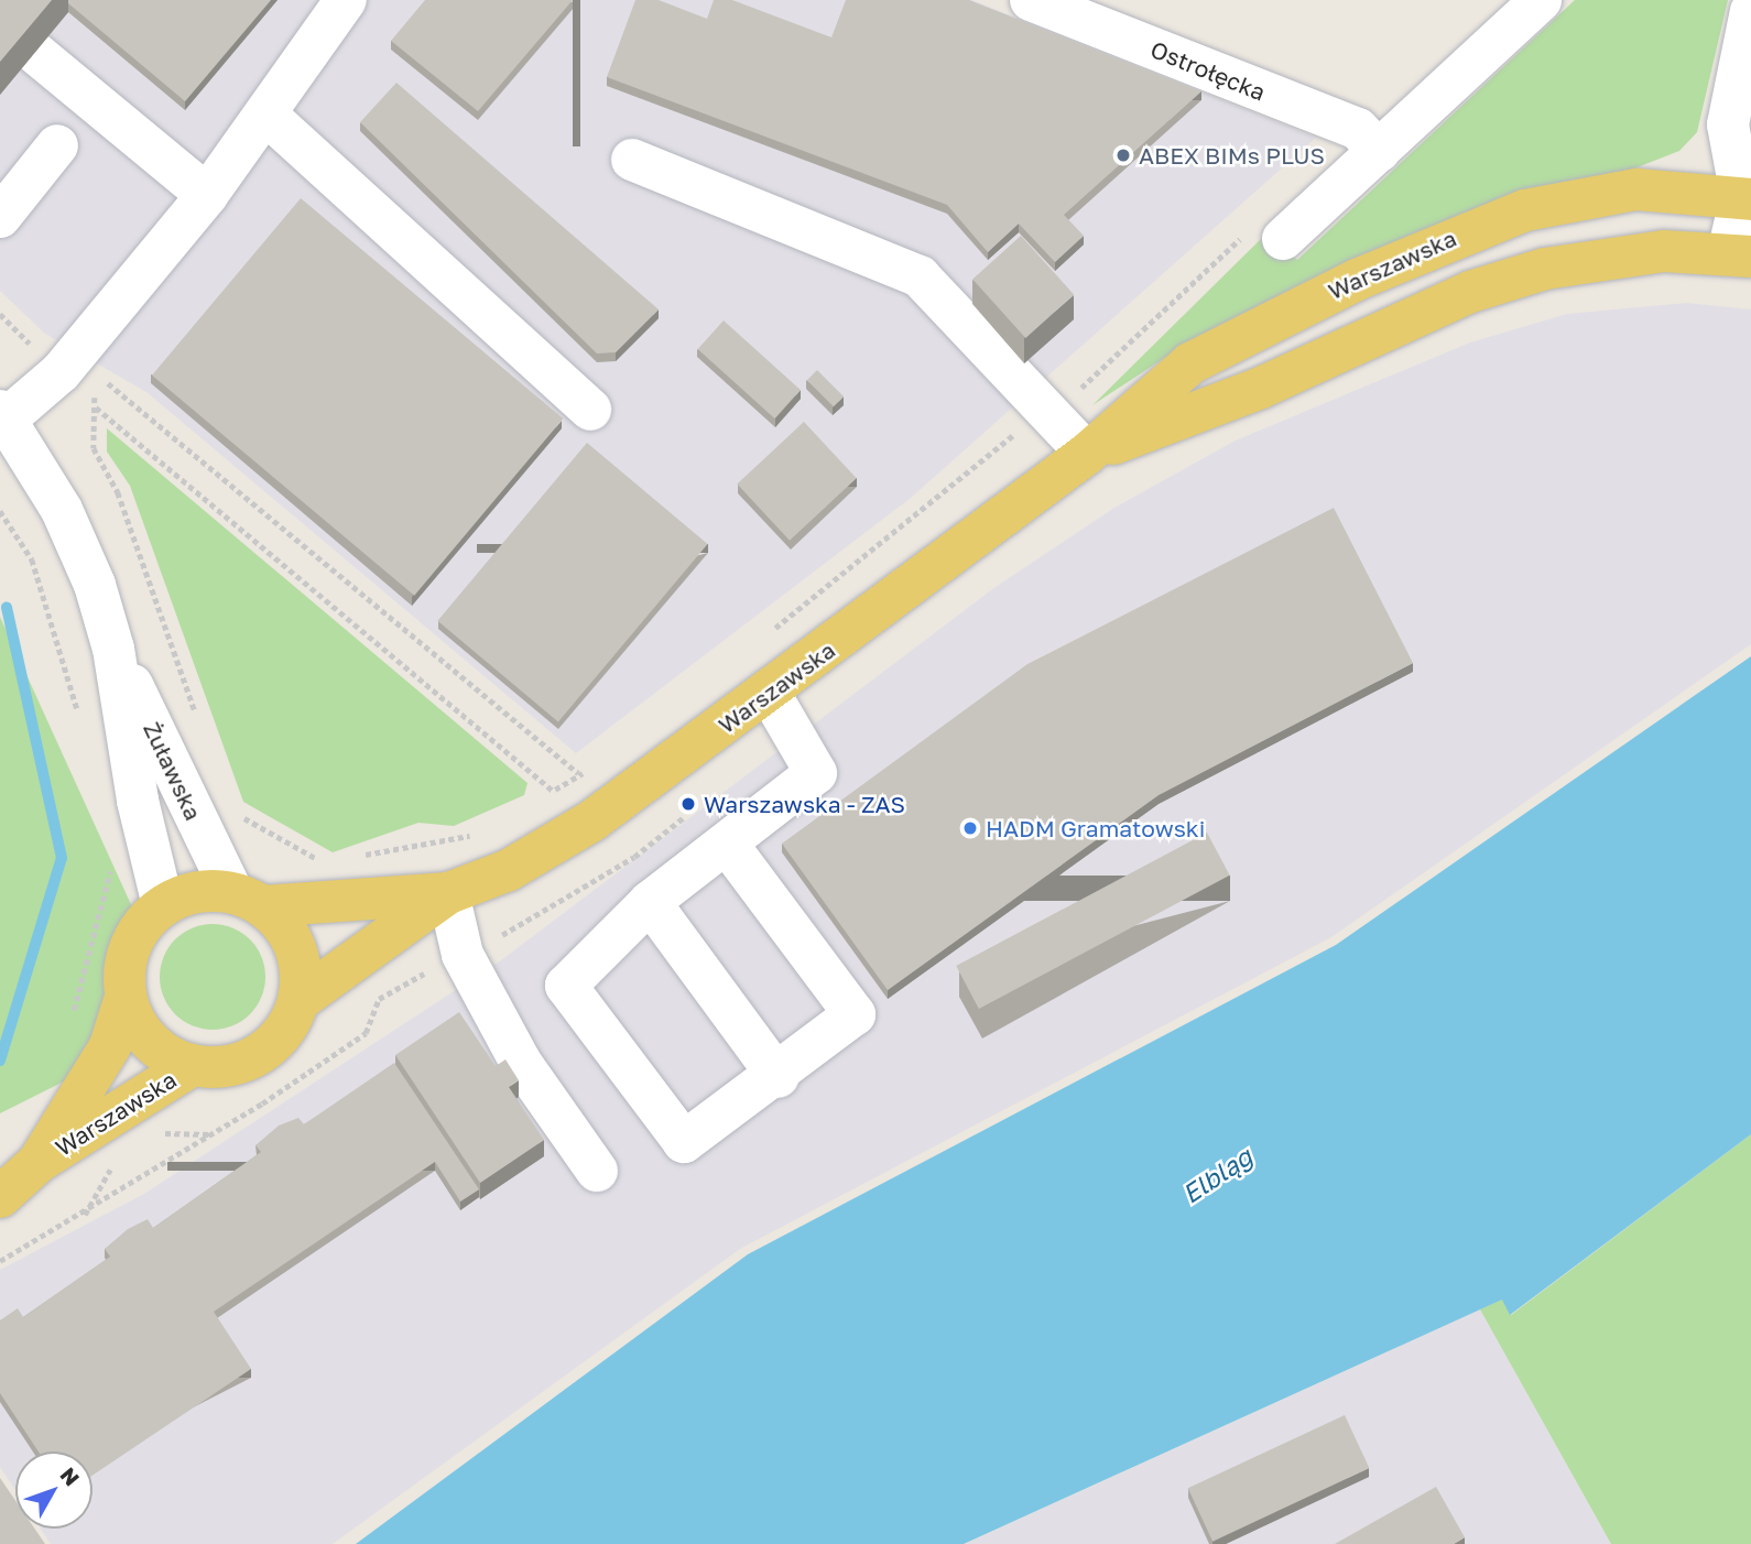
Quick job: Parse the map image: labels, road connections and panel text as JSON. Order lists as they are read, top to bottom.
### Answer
{
  "streets": {
    "main road": ["Warszawska"],
    "street": ["Ostrołęcka", "Żuławska"]
  },
  "crossings": [
    ["Warszawska", "Żuławska"]
  ],
  "water": ["Elbląg"],
  "places": ["ABEX BIMs PLUS", "Warszawska - ZAS", "HADM Gramatowski"],
  "north": "top right"
}
